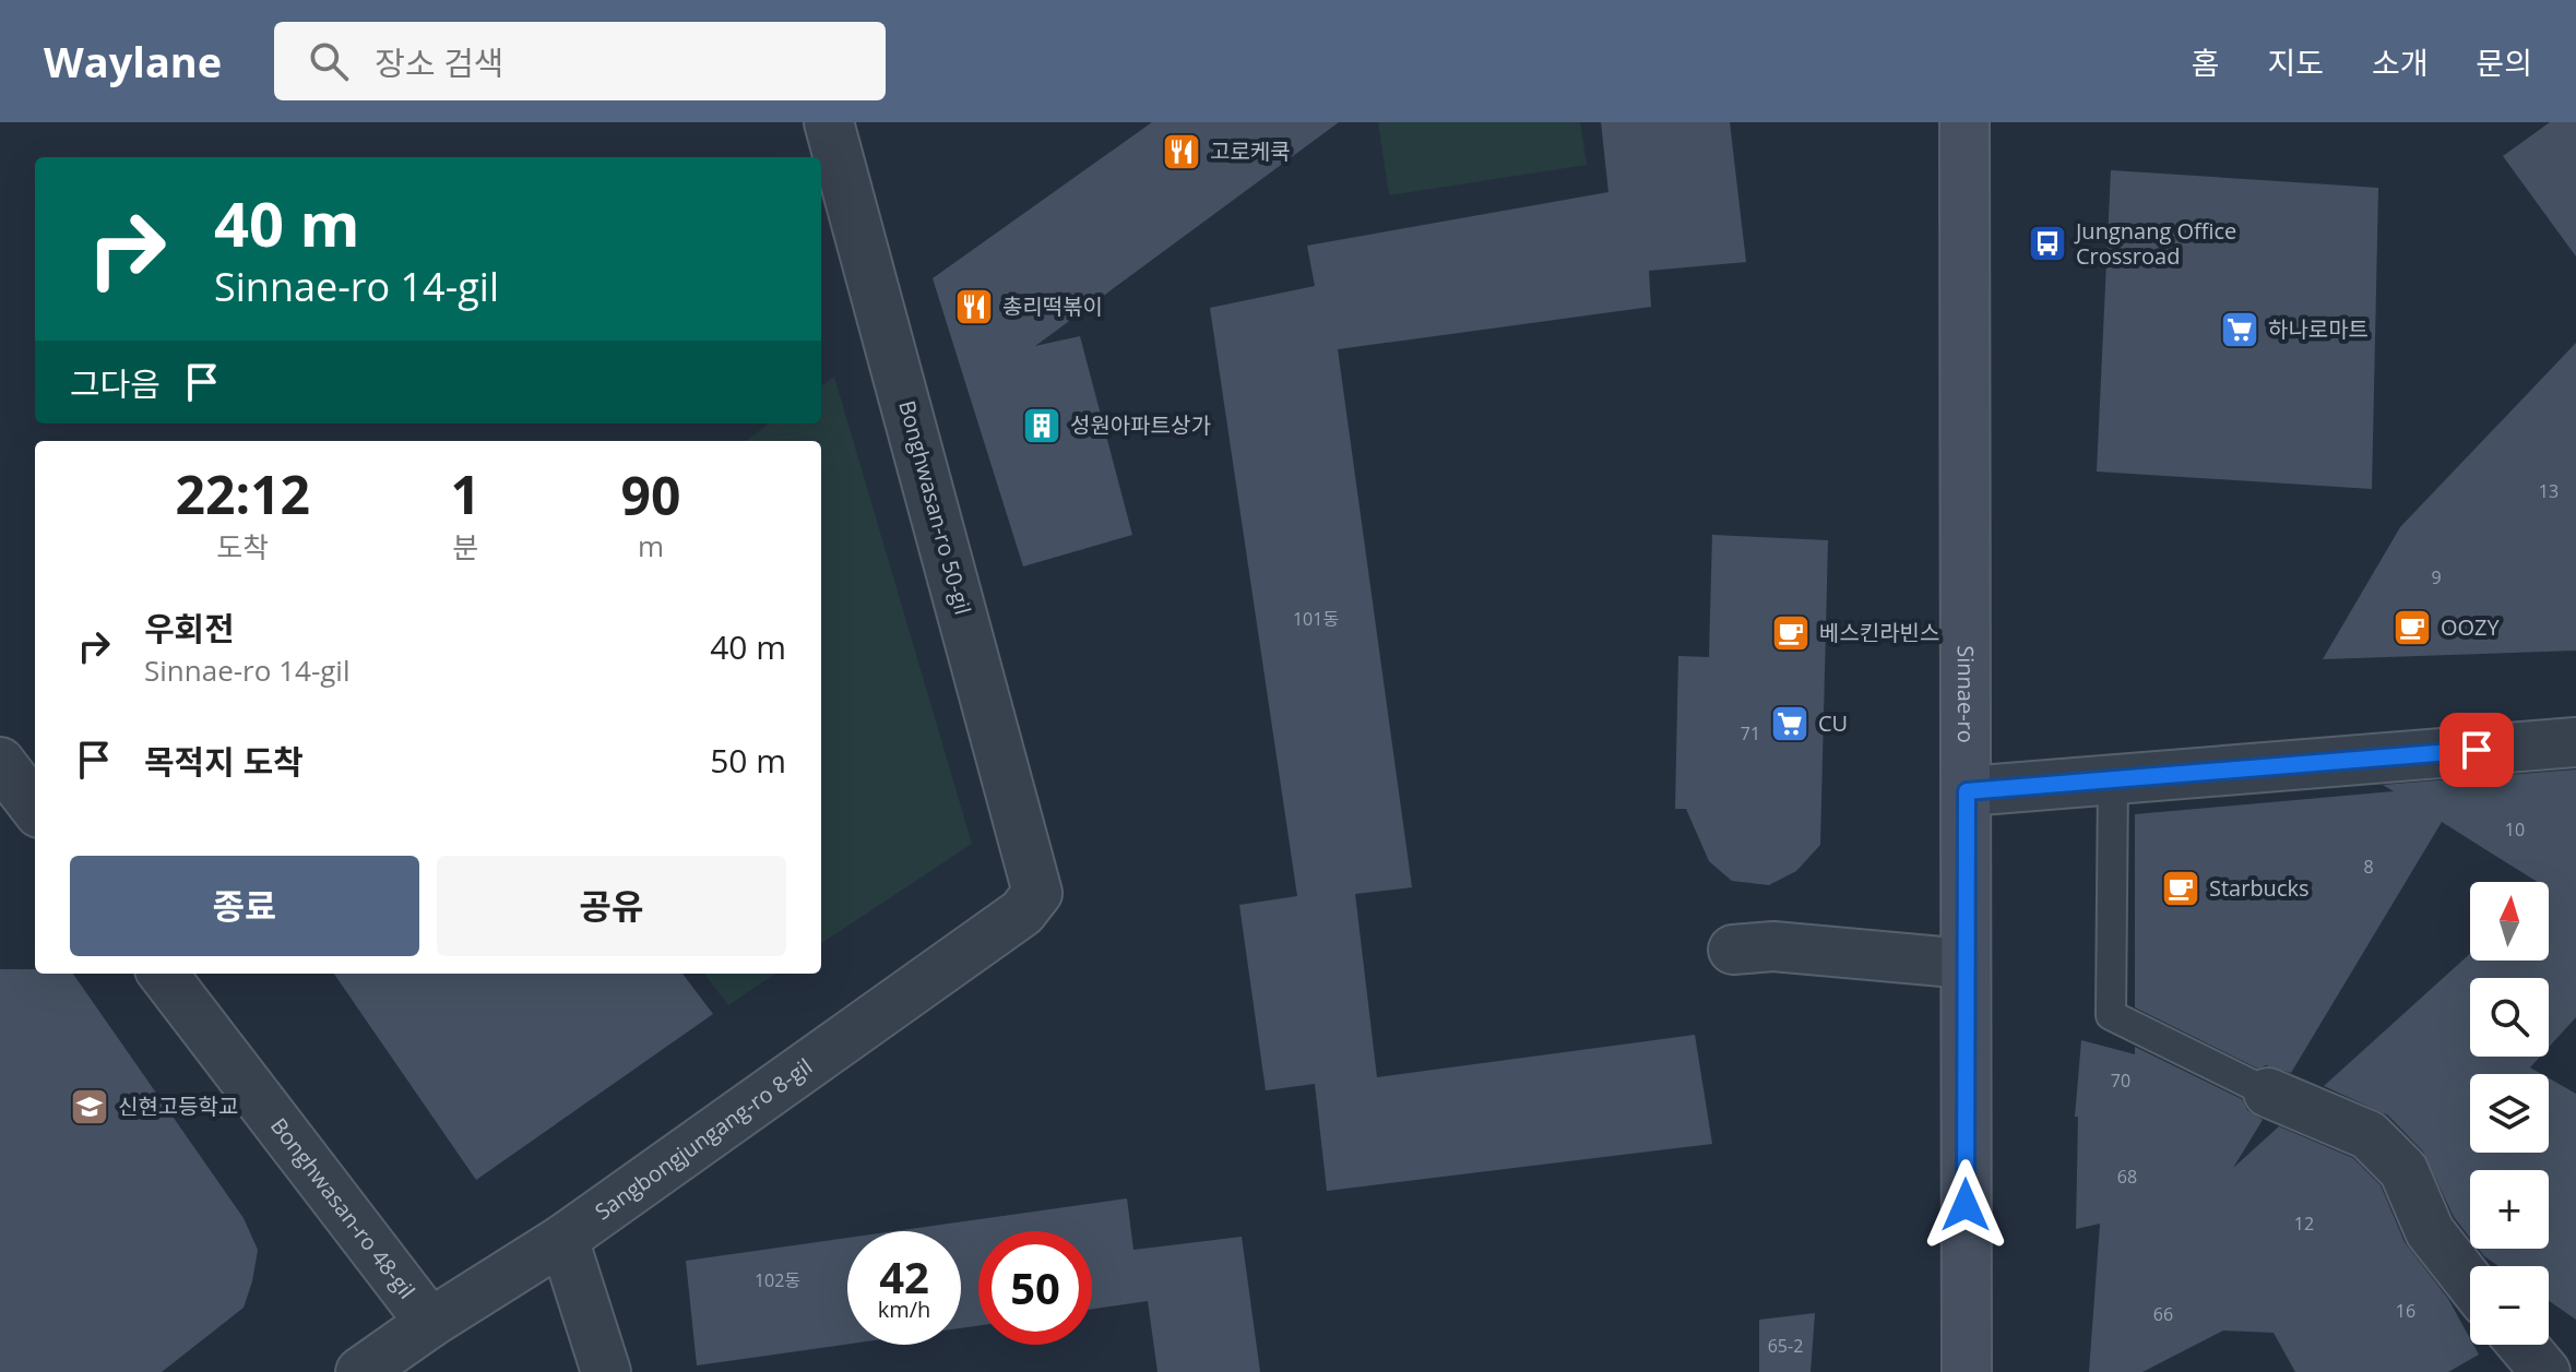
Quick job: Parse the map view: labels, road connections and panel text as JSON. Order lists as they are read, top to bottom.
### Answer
{
  "streets": {
    "main road": ["Sinnae-ro"],
    "street": ["Bonghwasan-ro 50-gil", "Sangbongjungang-ro 8-gil", "Bonghwasan-ro 48-gil"]
  },
  "crossings": [
    ["Bonghwasan-ro 50-gil", "Sangbongjungang-ro 8-gil"],
    ["Sangbongjungang-ro 8-gil", "Bonghwasan-ro 48-gil"]
  ],
  "places": {
    "restaurant": ["고로케쿡", "총리떡볶이"],
    "bus stop": ["Jungnang Office Crossroad"],
    "supermarket": ["하나로마트", "CU"],
    "building": ["성원아파트상가"],
    "cafe": ["OOZY", "베스킨라빈스", "Starbucks"],
    "school or university": ["신현고등학교"]
  },
  "house_numbers": [
    "13",
    "9",
    "101동",
    "71",
    "10",
    "8",
    "70",
    "68",
    "12",
    "102동",
    "16",
    "66",
    "65-2"
  ],
  "north": "top",
  "page": {
    "header": "Waylane",
    "search": "장소 검색",
    "nav": [
      "홈",
      "지도",
      "소개",
      "문의"
    ],
    "turn": ["40 m", "Sinnae-ro 14-gil"],
    "then": "그다음",
    "eta": [
      "22:12",
      "도착",
      "1",
      "분",
      "90",
      "m"
    ],
    "list": [
      {
        "name": "우회전",
        "note": "Sinnae-ro 14-gil",
        "value": "40 m"
      },
      {
        "name": "목적지 도착",
        "value": "50 m"
      }
    ],
    "buttons": ["종료", "공유"],
    "map_buttons": ["+", "−"],
    "speed": "42 km/h",
    "limit": "50"
  }
}
